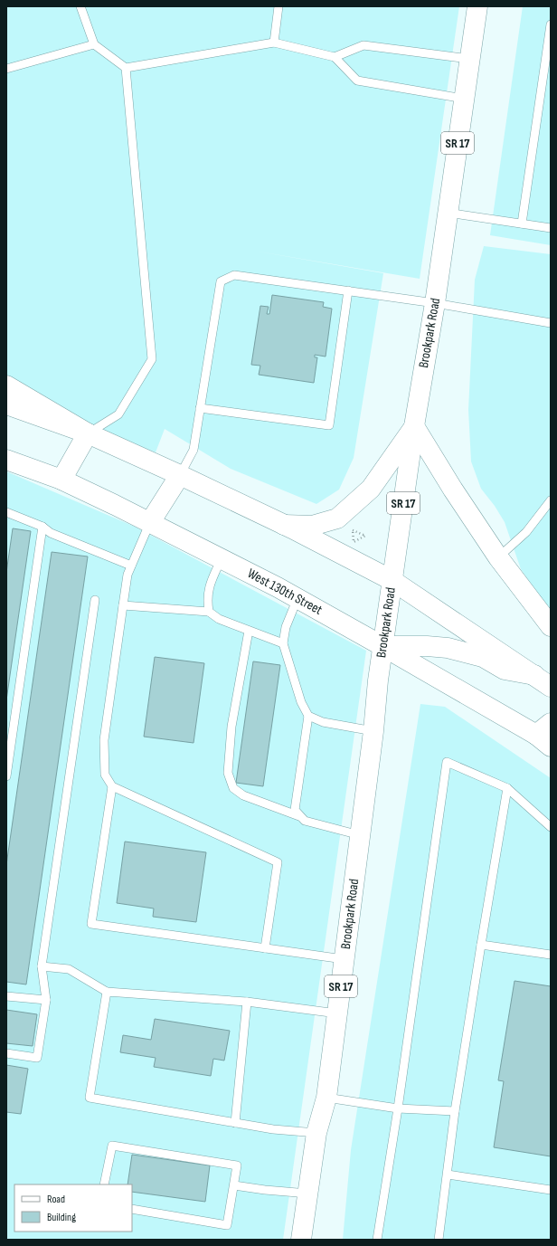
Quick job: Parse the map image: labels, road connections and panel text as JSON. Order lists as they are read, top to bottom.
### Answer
{
  "streets": {
    "main road": ["SR 17", "Brookpark Road", "West 130th Street"]
  },
  "crossings": [
    ["Brookpark Road", "West 130th Street"]
  ],
  "legend": ["Road", "Building"]
}
